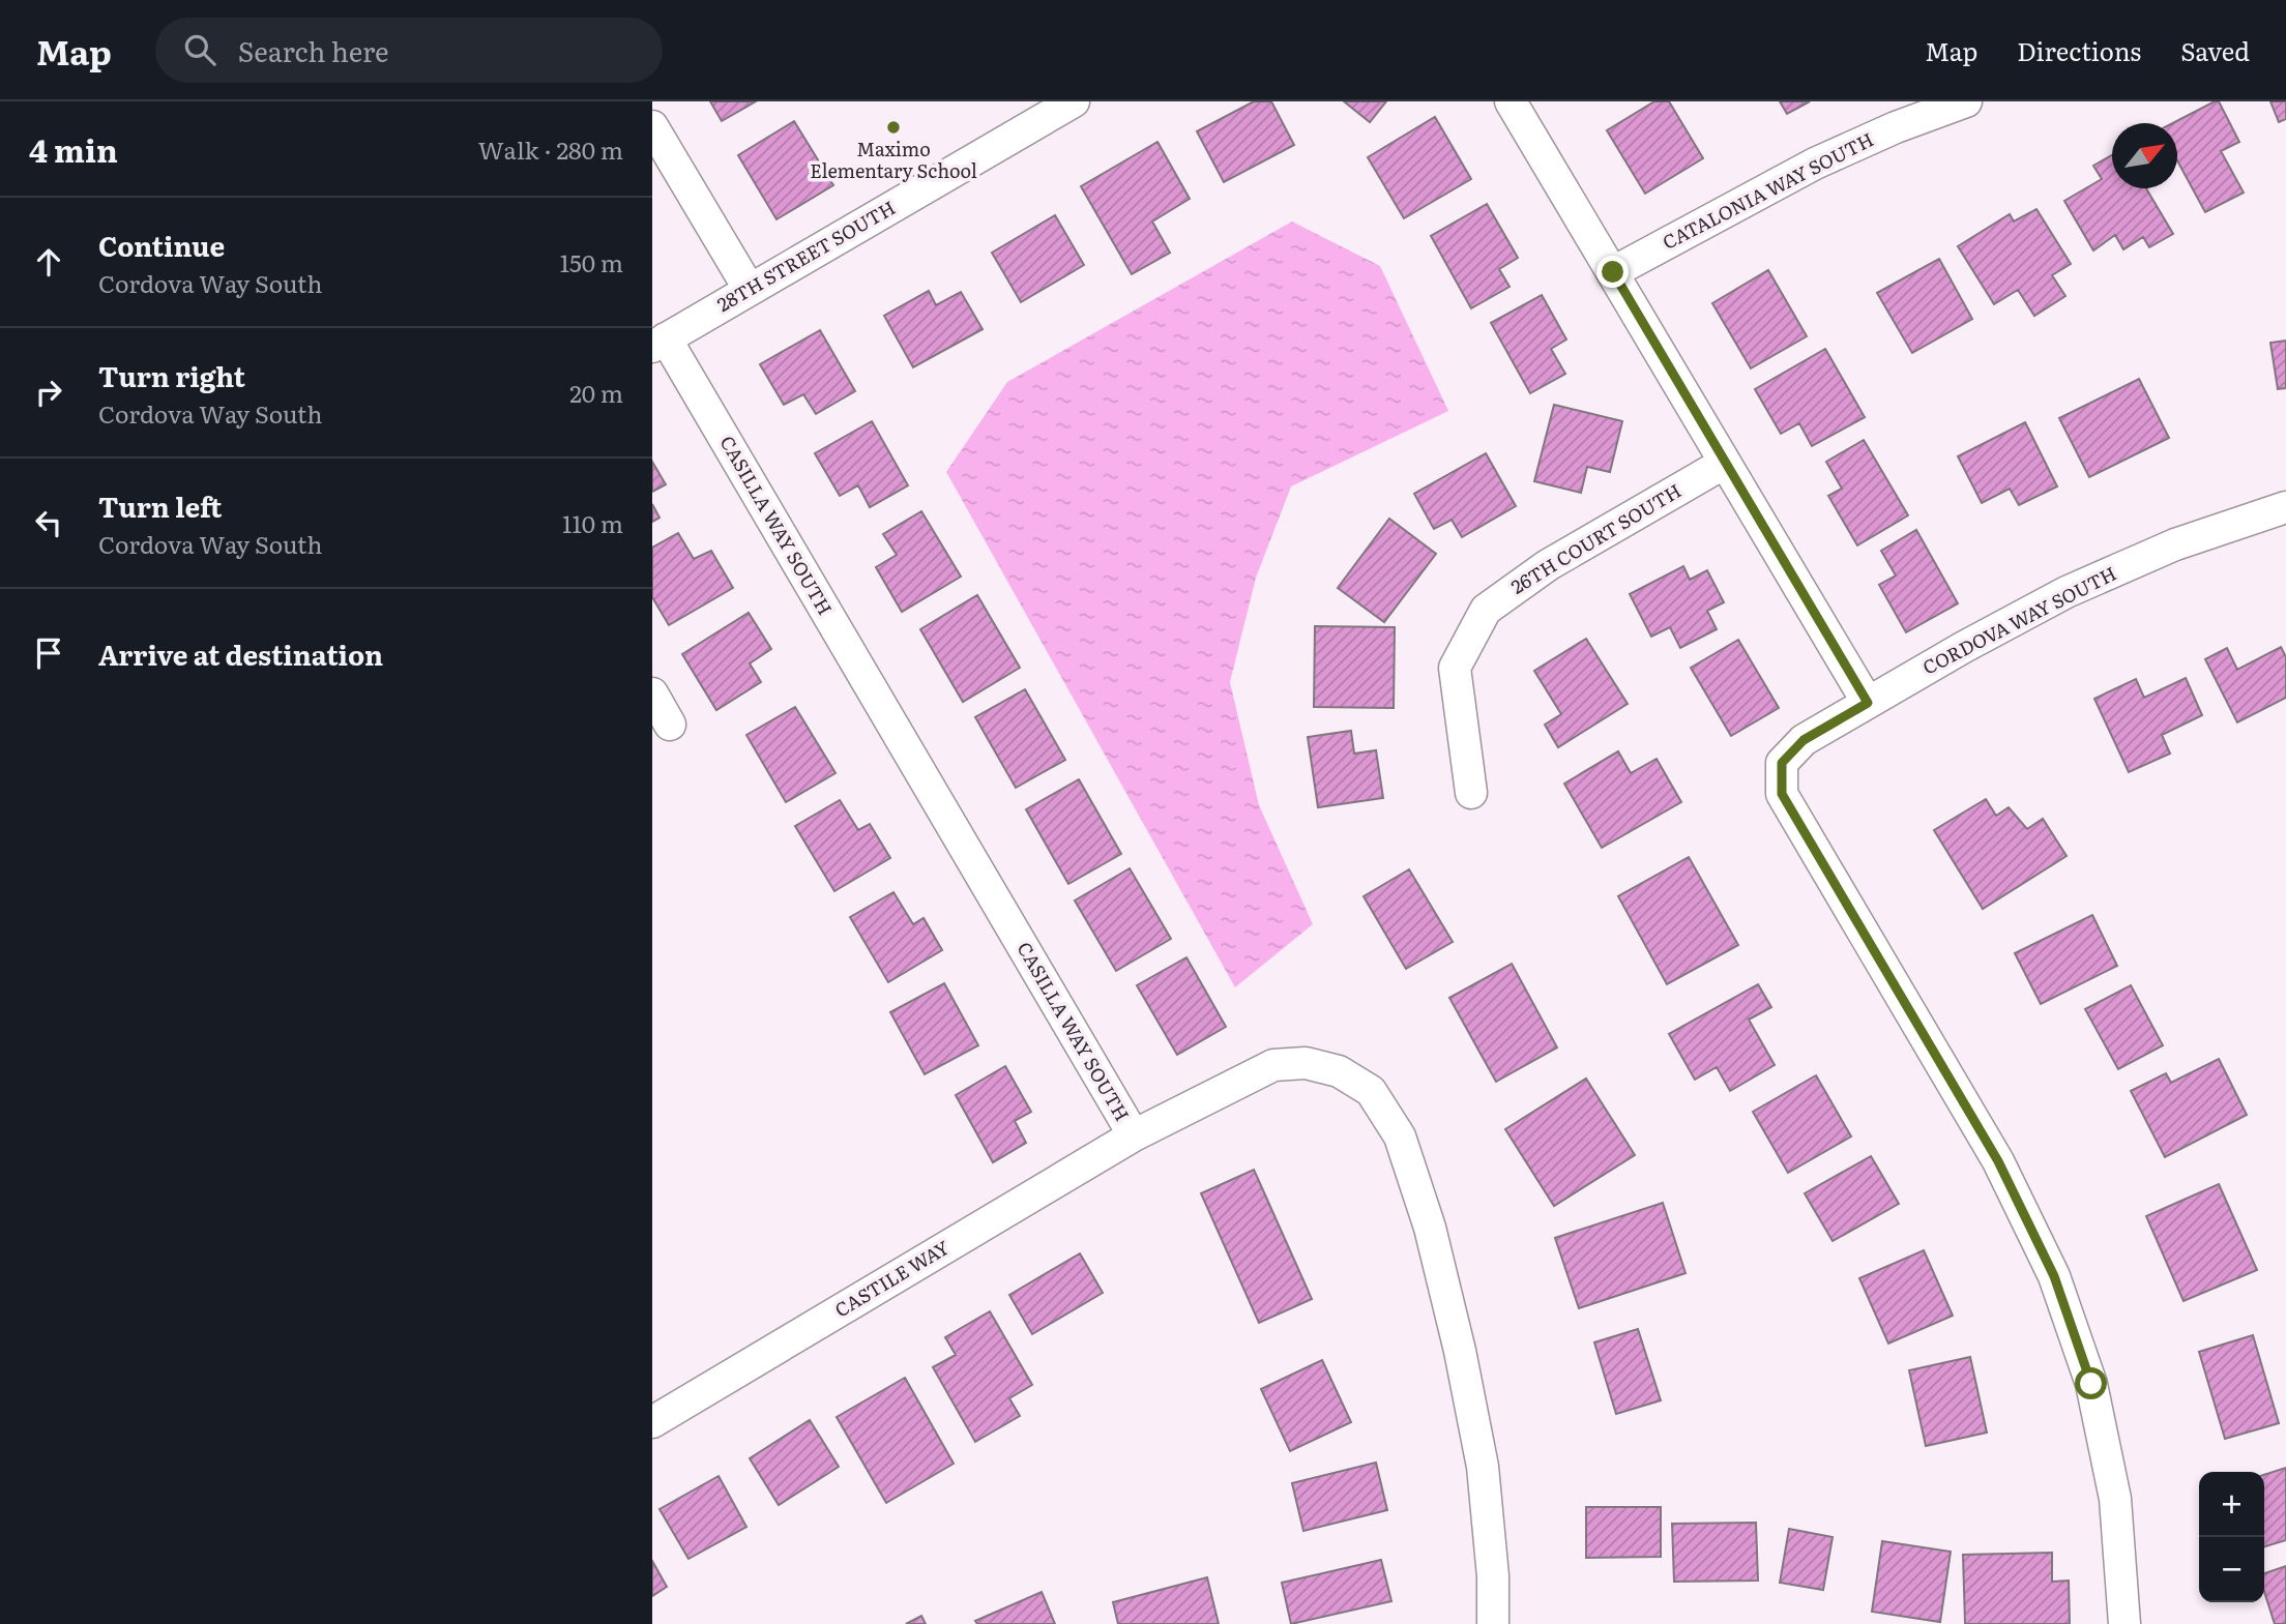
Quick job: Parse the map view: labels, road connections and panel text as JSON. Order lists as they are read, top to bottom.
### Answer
{
  "streets": {
    "street": [
      "CATALONIA WAY SOUTH",
      "28TH STREET SOUTH",
      "CASILLA WAY SOUTH",
      "26TH COURT SOUTH",
      "CORDOVA WAY SOUTH",
      "CASTILE WAY"
    ]
  },
  "crossings": [
    ["28TH STREET SOUTH", "CASILLA WAY SOUTH"],
    ["CASILLA WAY SOUTH", "CASTILE WAY"]
  ],
  "places": ["Maximo Elementary School"],
  "north": "top right",
  "page": {
    "header": "Map",
    "search": "Search here",
    "nav": ["Map", "Directions", "Saved"],
    "heading": ["4 min", "Walk · 280 m"],
    "list": [
      ["Continue", "Cordova Way South", "150 m"],
      ["Turn right", "Cordova Way South", "20 m"],
      ["Turn left", "Cordova Way South", "110 m"],
      "Arrive at destination"
    ],
    "map_buttons": ["+", "−"]
  }
}
